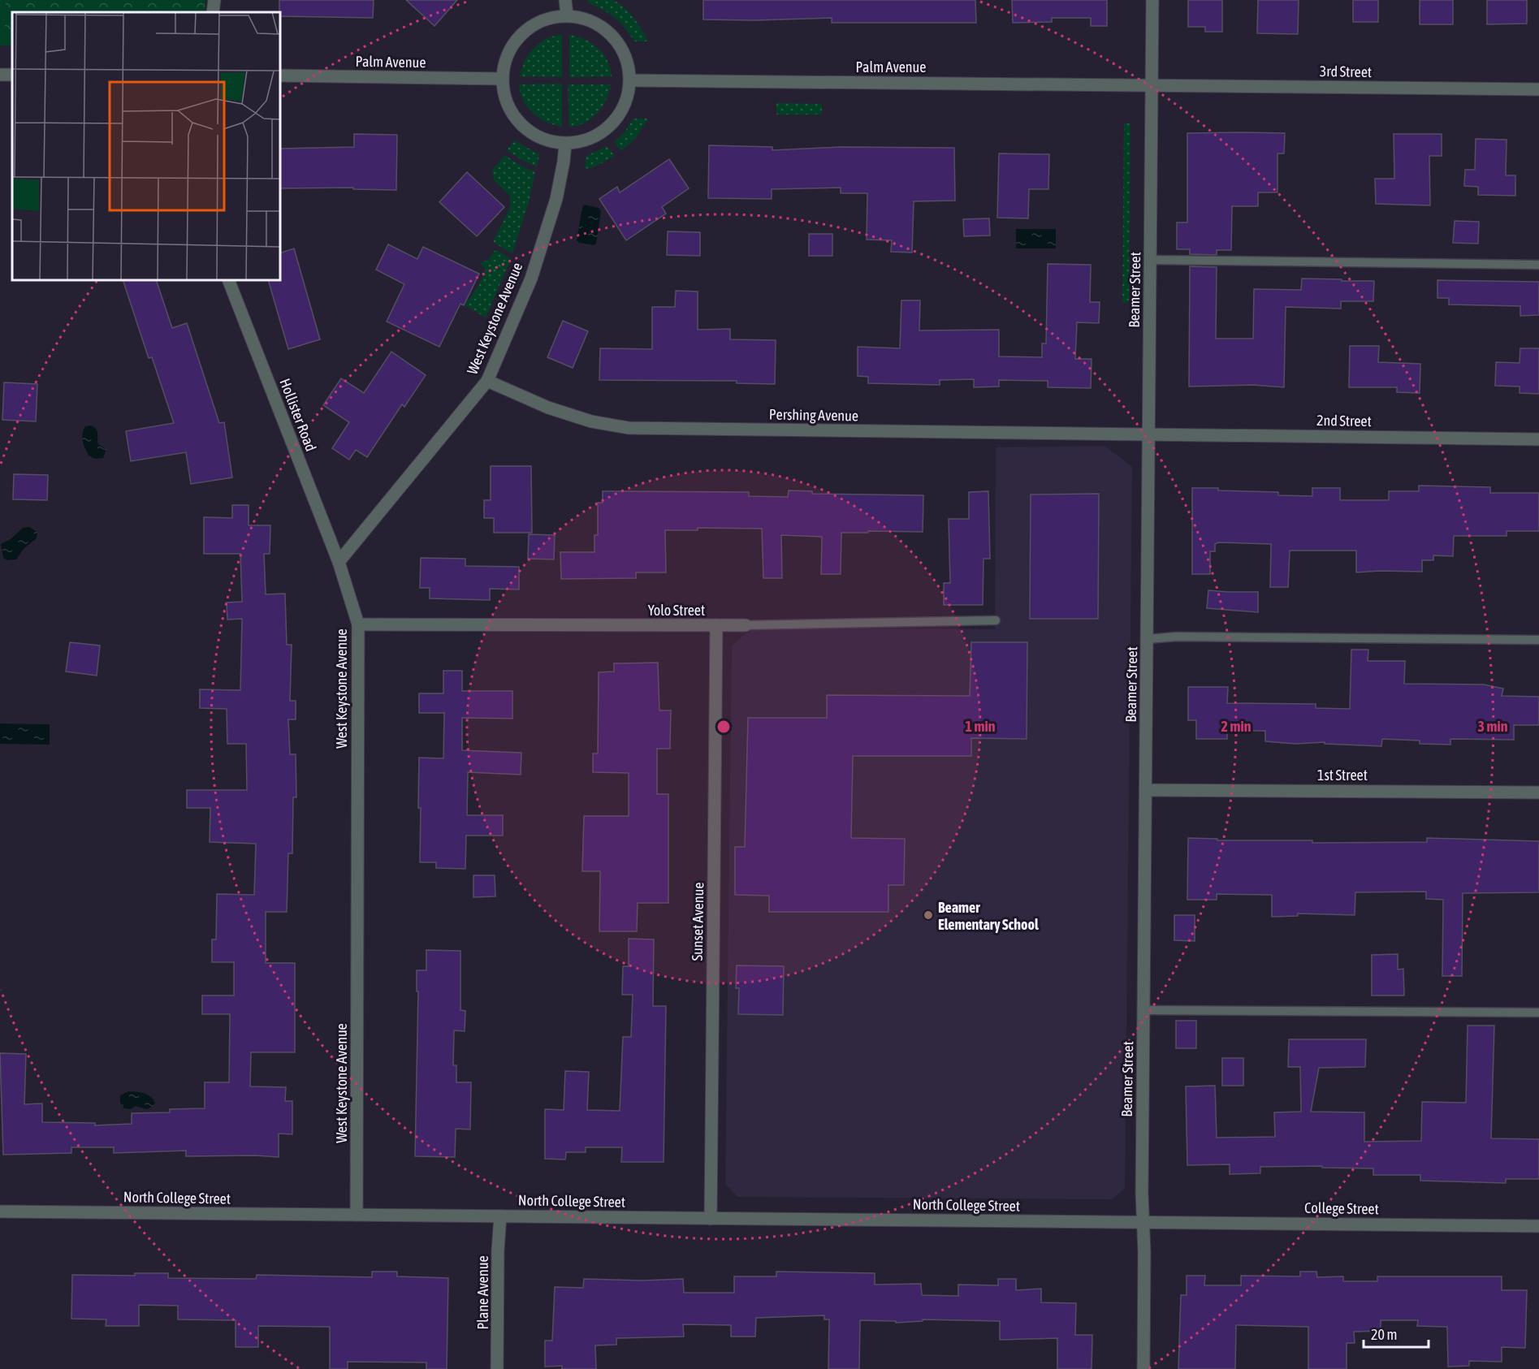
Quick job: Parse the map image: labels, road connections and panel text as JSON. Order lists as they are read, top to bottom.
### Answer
{
  "streets": {
    "street": [
      "Palm Avenue",
      "3rd Street",
      "Beamer Street",
      "West Keystone Avenue",
      "Hollister Road",
      "Pershing Avenue",
      "2nd Street",
      "Yolo Street",
      "1st Street",
      "Sunset Avenue",
      "North College Street",
      "College Street",
      "Plane Avenue"
    ]
  },
  "crossings": [
    ["Palm Avenue", "3rd Street"],
    ["Palm Avenue", "Beamer Street"],
    ["Palm Avenue", "West Keystone Avenue"],
    ["3rd Street", "Beamer Street"],
    ["Beamer Street", "Pershing Avenue"],
    ["Beamer Street", "2nd Street"],
    ["Beamer Street", "1st Street"],
    ["Beamer Street", "North College Street"],
    ["Beamer Street", "College Street"],
    ["West Keystone Avenue", "Hollister Road"],
    ["West Keystone Avenue", "Pershing Avenue"],
    ["West Keystone Avenue", "Yolo Street"],
    ["West Keystone Avenue", "North College Street"],
    ["Pershing Avenue", "2nd Street"],
    ["Yolo Street", "Sunset Avenue"],
    ["Sunset Avenue", "North College Street"],
    ["North College Street", "College Street"],
    ["North College Street", "Plane Avenue"]
  ],
  "places": ["Beamer Elementary School"],
  "scale_bar": "20 m",
  "rings": ["1 min", "2 min", "3 min"]
}
